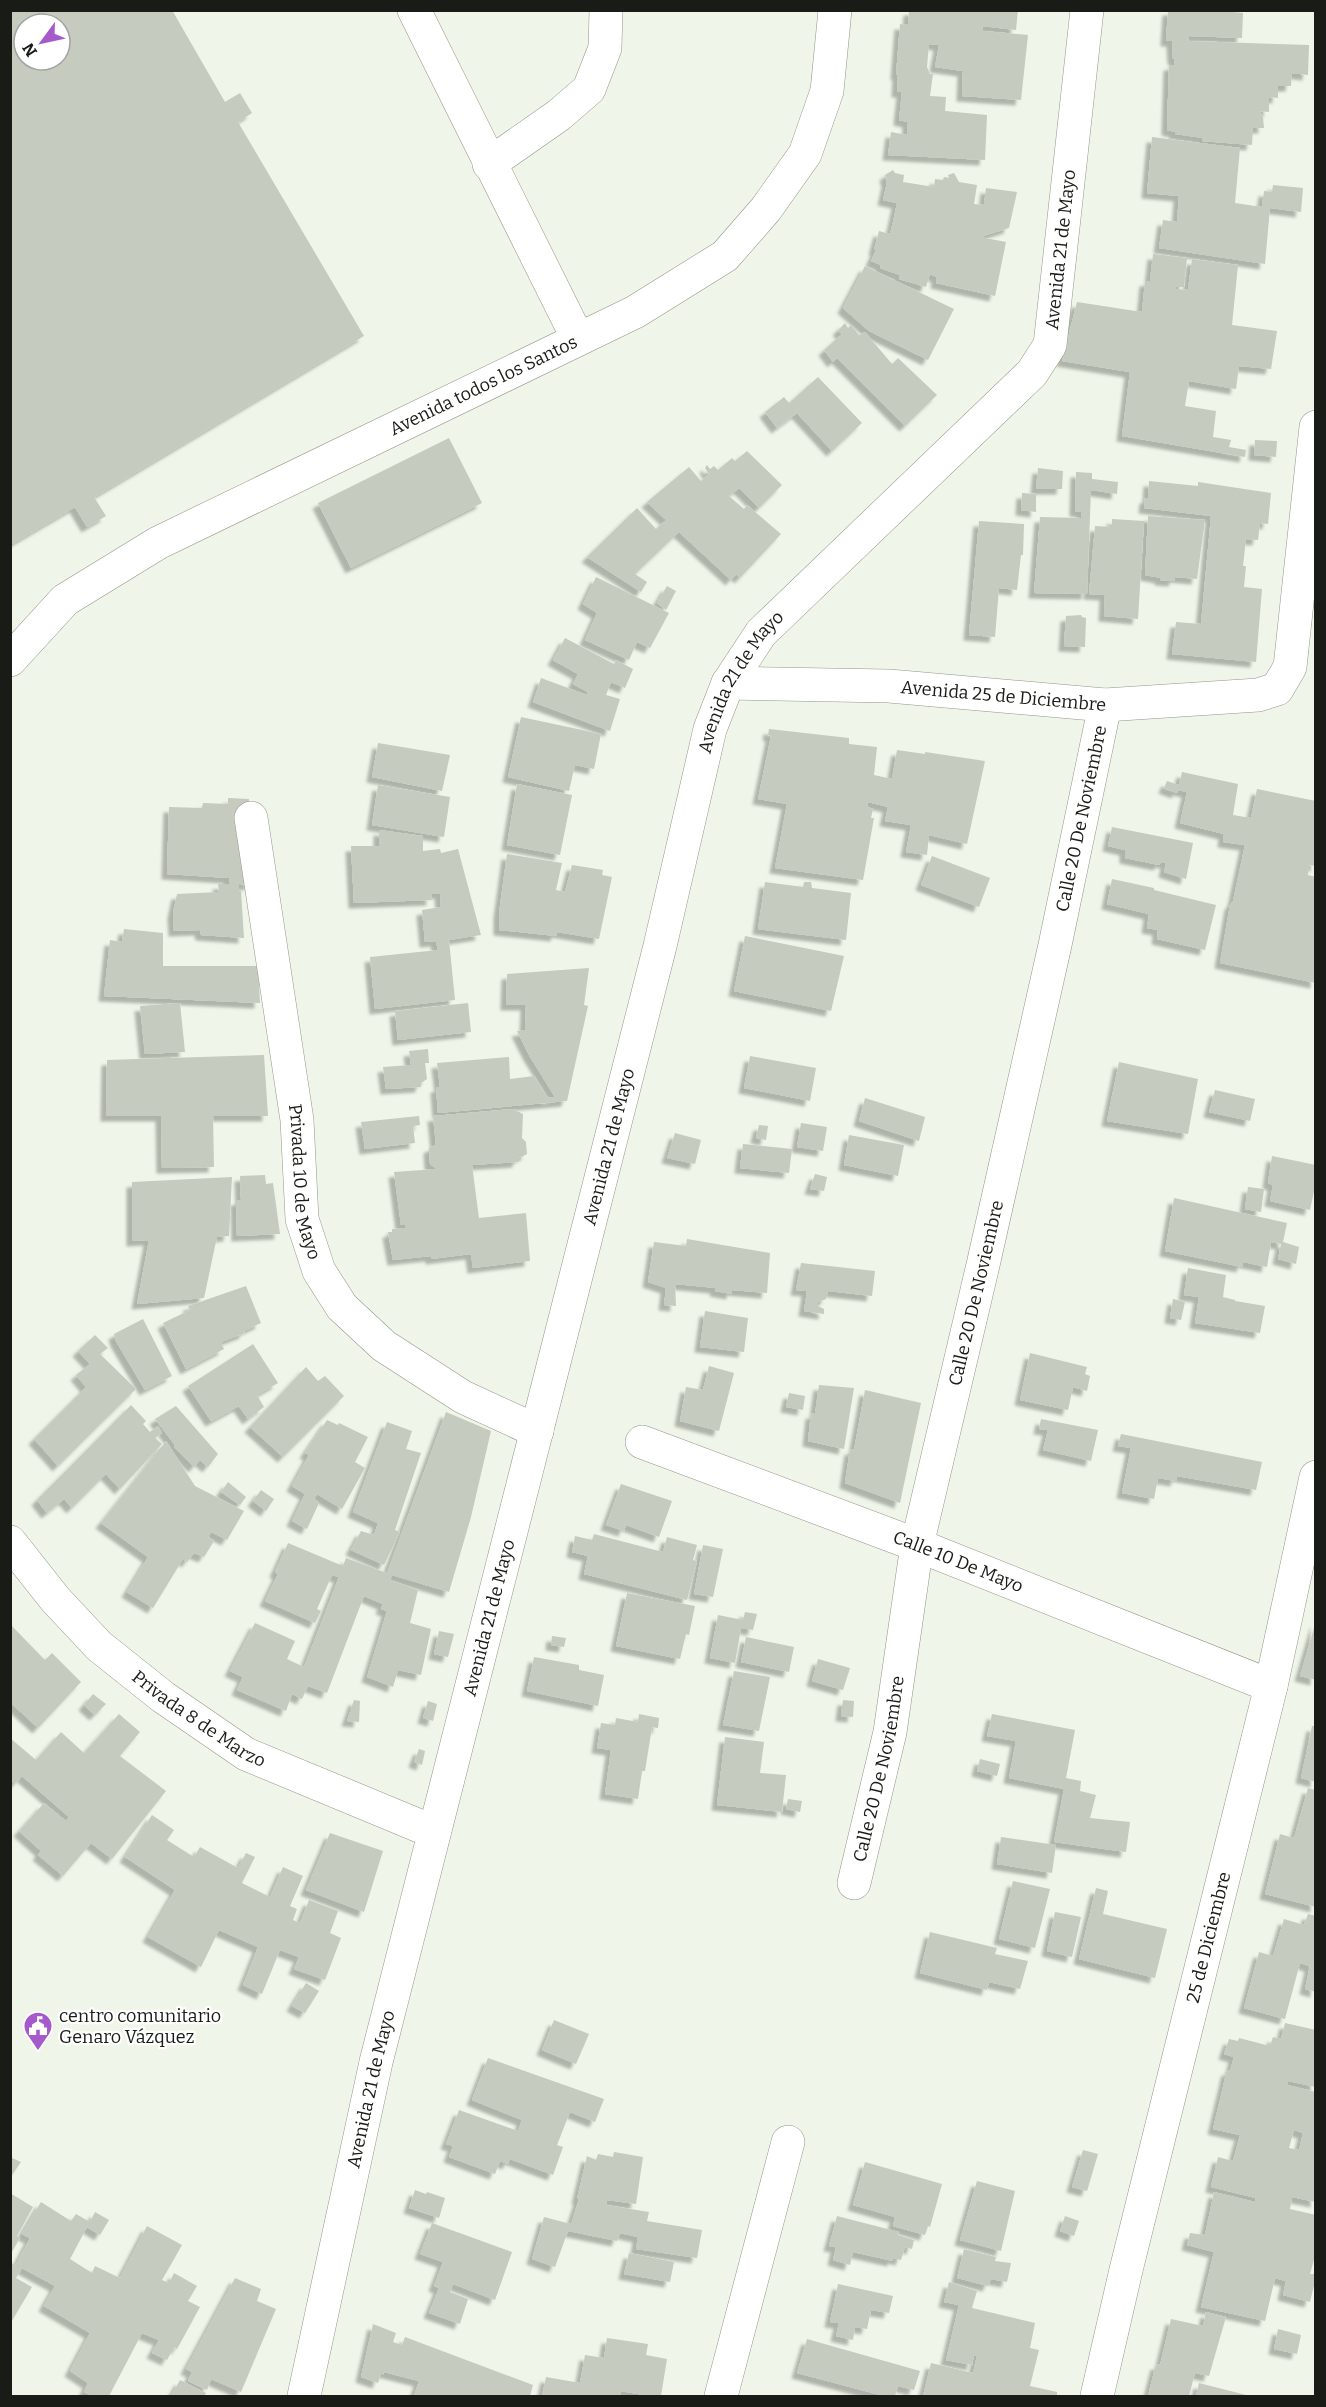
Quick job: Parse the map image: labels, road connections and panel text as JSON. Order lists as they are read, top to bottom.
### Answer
{
  "streets": {
    "street": [
      "Avenida 21 de Mayo",
      "Avenida todos los Santos",
      "Avenida 25 de Diciembre",
      "Calle 20 De Noviembre",
      "Privada 10 de Mayo",
      "Calle 10 De Mayo",
      "Privada 8 de Marzo",
      "25 de Diciembre"
    ]
  },
  "crossings": [
    ["Avenida 21 de Mayo", "Avenida 25 de Diciembre"],
    ["Avenida 21 de Mayo", "Privada 10 de Mayo"],
    ["Avenida 21 de Mayo", "Privada 8 de Marzo"],
    ["Avenida 25 de Diciembre", "Calle 20 De Noviembre"],
    ["Calle 20 De Noviembre", "Calle 10 De Mayo"],
    ["Calle 10 De Mayo", "25 de Diciembre"]
  ],
  "places": {
    "public building": ["centro comunitario Genaro Vázquez"]
  },
  "north": "bottom left"
}
